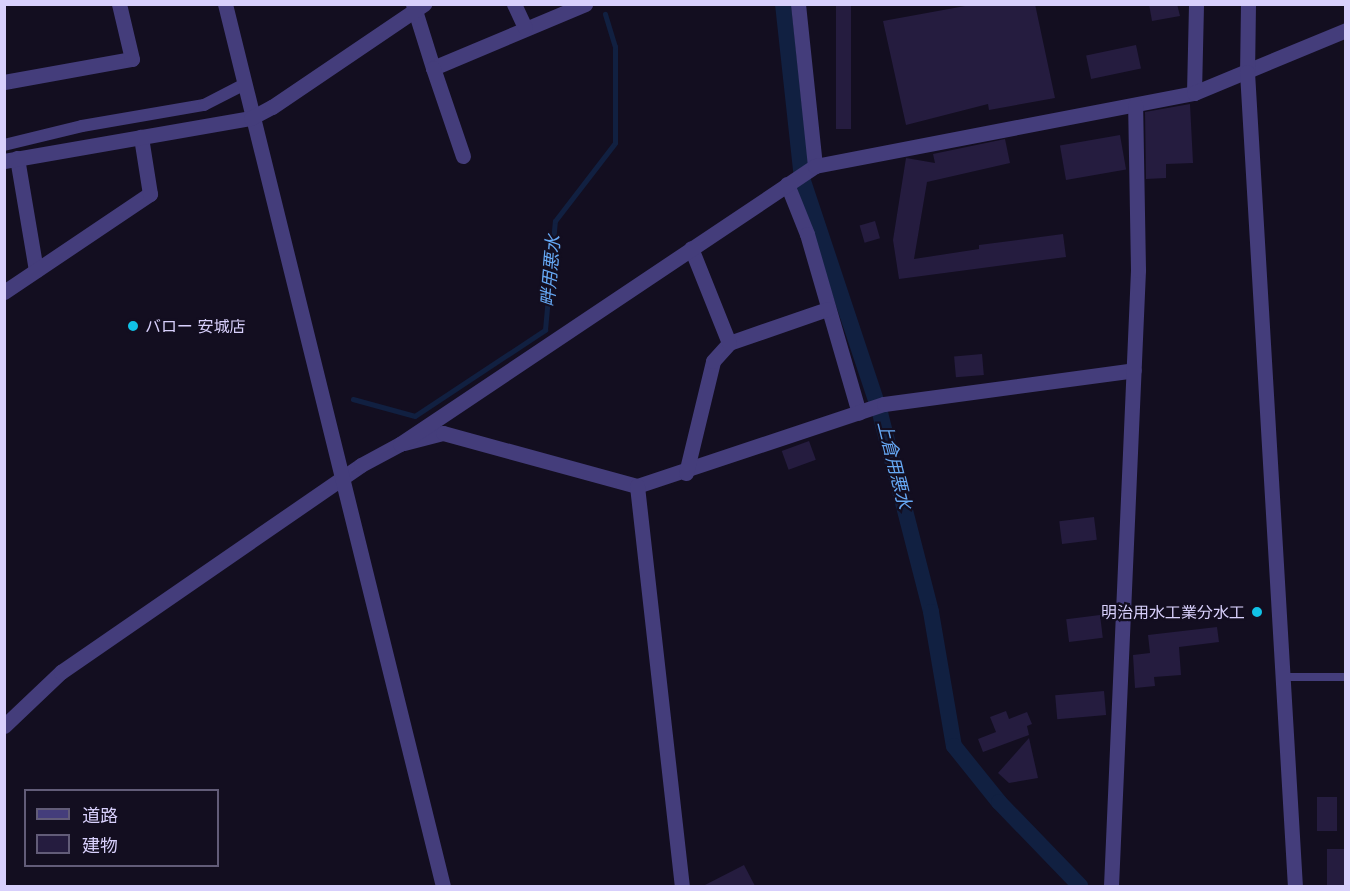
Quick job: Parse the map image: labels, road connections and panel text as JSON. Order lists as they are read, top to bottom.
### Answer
{
  "water": ["畔用悪水", "上倉用悪水"],
  "places": ["バロー 安城店", "明治用水工業分水工"],
  "legend": ["道路", "建物"]
}
